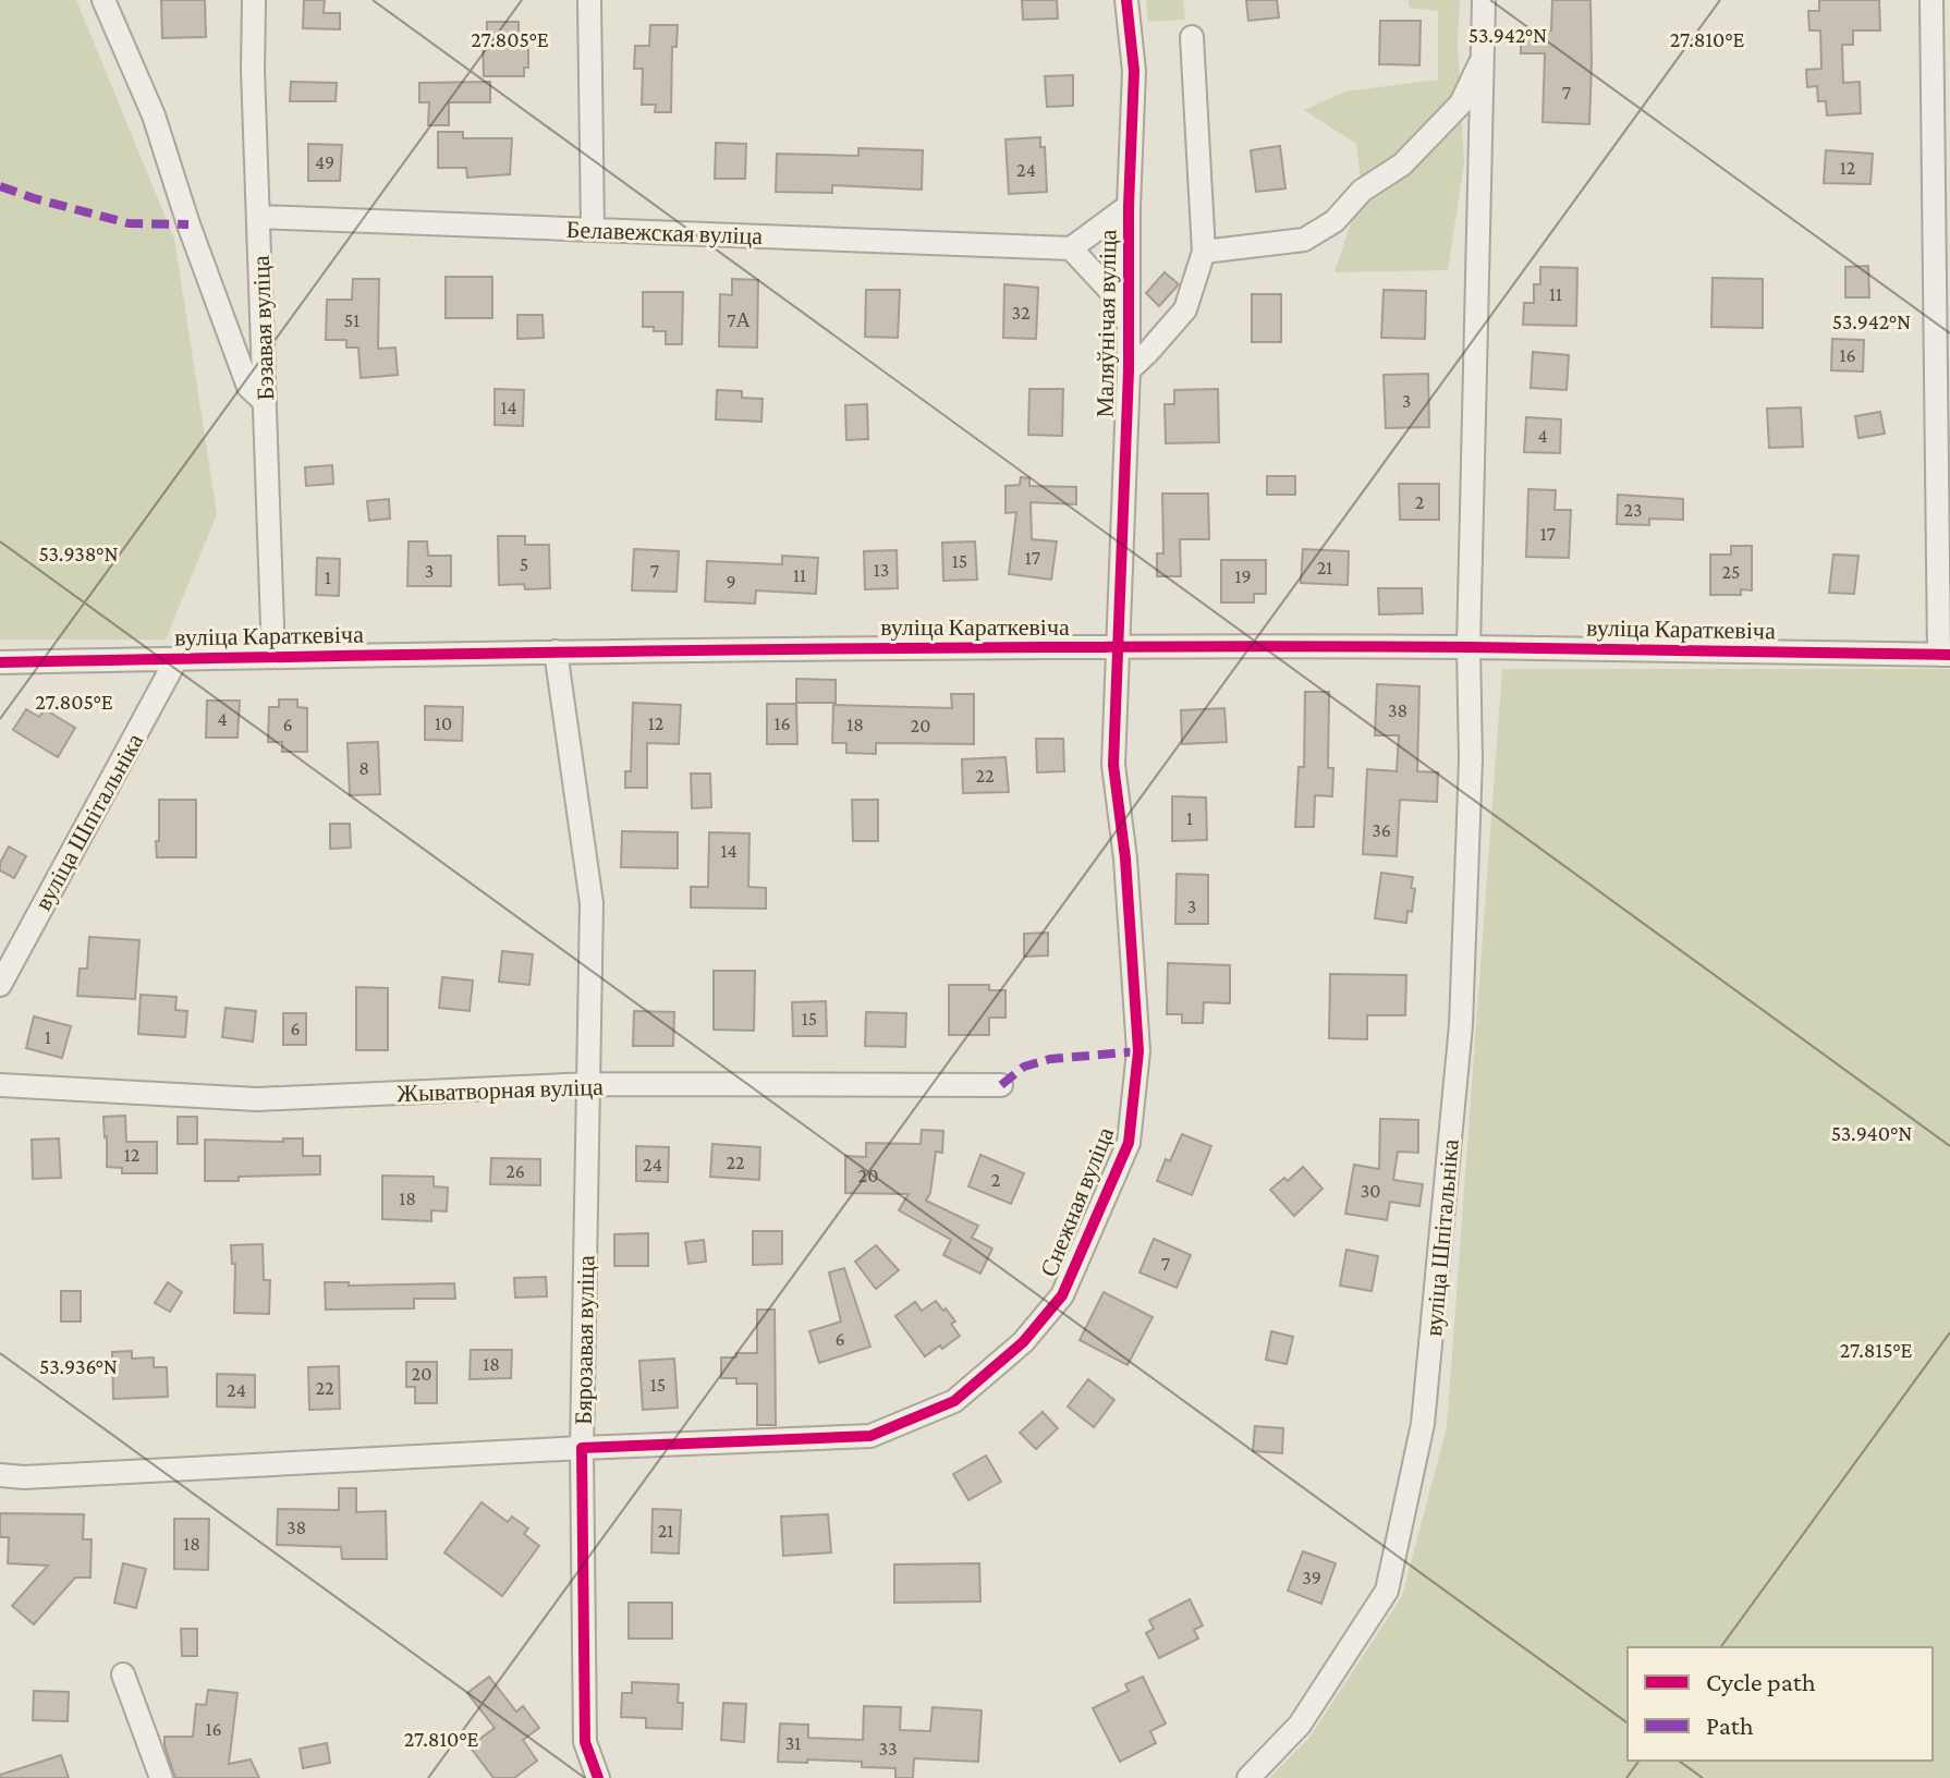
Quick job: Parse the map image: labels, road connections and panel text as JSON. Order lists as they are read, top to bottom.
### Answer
{
  "streets": {
    "street": [
      "Белавежская вуліца",
      "Маляўнічая вуліца",
      "Бэзавая вуліца",
      "вуліца Караткевіча",
      "вуліца Шпітальніка",
      "Жыватворная вуліца",
      "Снежная вуліца",
      "Бярозавая вуліца"
    ]
  },
  "crossings": [
    ["Белавежская вуліца", "Бэзавая вуліца"],
    ["Маляўнічая вуліца", "вуліца Караткевіча"],
    ["Маляўнічая вуліца", "Снежная вуліца"],
    ["Бэзавая вуліца", "вуліца Караткевіча"],
    ["вуліца Караткевіча", "вуліца Шпітальніка"],
    ["вуліца Караткевіча", "Снежная вуліца"],
    ["вуліца Караткевіча", "Бярозавая вуліца"],
    ["Жыватворная вуліца", "Бярозавая вуліца"],
    ["Снежная вуліца", "Бярозавая вуліца"]
  ],
  "house_numbers": [
    "7",
    "49",
    "12",
    "24",
    "11",
    "32",
    "51",
    "7А",
    "16",
    "3",
    "14",
    "4",
    "2",
    "23",
    "17",
    "17",
    "15",
    "5",
    "21",
    "13",
    "3",
    "7",
    "25",
    "11",
    "19",
    "1",
    "9",
    "38",
    "4",
    "10",
    "12",
    "16",
    "6",
    "18",
    "20",
    "8",
    "22",
    "1",
    "36",
    "14",
    "3",
    "15",
    "6",
    "1",
    "12",
    "22",
    "24",
    "26",
    "20",
    "2",
    "30",
    "18",
    "7",
    "6",
    "18",
    "20",
    "15",
    "22",
    "24",
    "38",
    "21",
    "18",
    "39",
    "16",
    "31",
    "33"
  ],
  "legend": ["Cycle path", "Path"],
  "coordinates": [
    "53.942°N",
    "27.805°E",
    "27.810°E",
    "53.938°N",
    "53.940°N",
    "27.815°E",
    "53.936°N"
  ]
}
